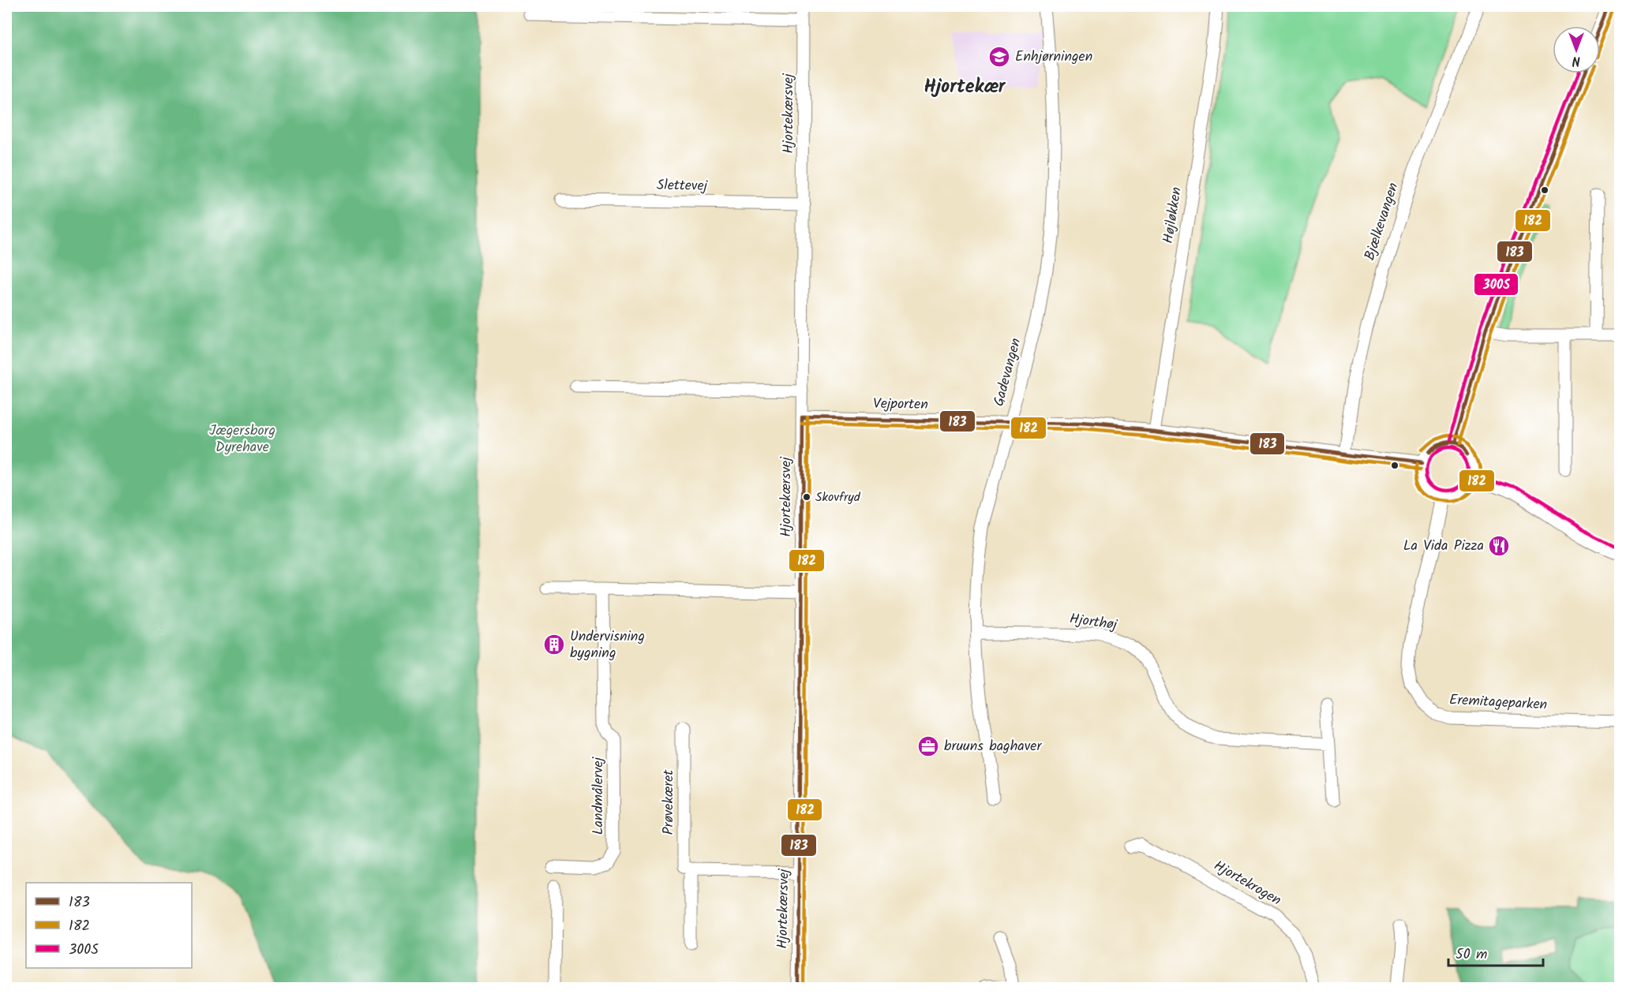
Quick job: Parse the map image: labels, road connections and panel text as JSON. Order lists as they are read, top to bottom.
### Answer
{
  "streets": {
    "street": [
      "Hjortekærsvej",
      "Slettevej",
      "Højløkken",
      "Bjælkevangen",
      "Gadevangen",
      "Vejporten",
      "Hjorthøj",
      "Eremitageparken",
      "Landmålervej",
      "Prøvekæret",
      "Hjortekrogen"
    ]
  },
  "crossings": [
    ["Hjortekærsvej", "Slettevej"],
    ["Hjortekærsvej", "Vejporten"],
    ["Højløkken", "Vejporten"],
    ["Bjælkevangen", "Vejporten"],
    ["Gadevangen", "Vejporten"],
    ["Gadevangen", "Hjorthøj"],
    ["Vejporten", "Eremitageparken"]
  ],
  "districts": ["Hjortekær"],
  "parks": ["Jægersborg Dyrehave"],
  "places": {
    "school or university": ["Enhjørningen"],
    "other": ["Skovfryd"],
    "restaurant": ["La Vida Pizza"],
    "building": ["Undervisning bygning"],
    "office": ["bruuns baghaver"]
  },
  "lines": ["transit line 183", "transit line 182", "transit line 300S"],
  "legend": ["183", "182", "300S"],
  "scale_bar": "50 m",
  "north": "bottom"
}
